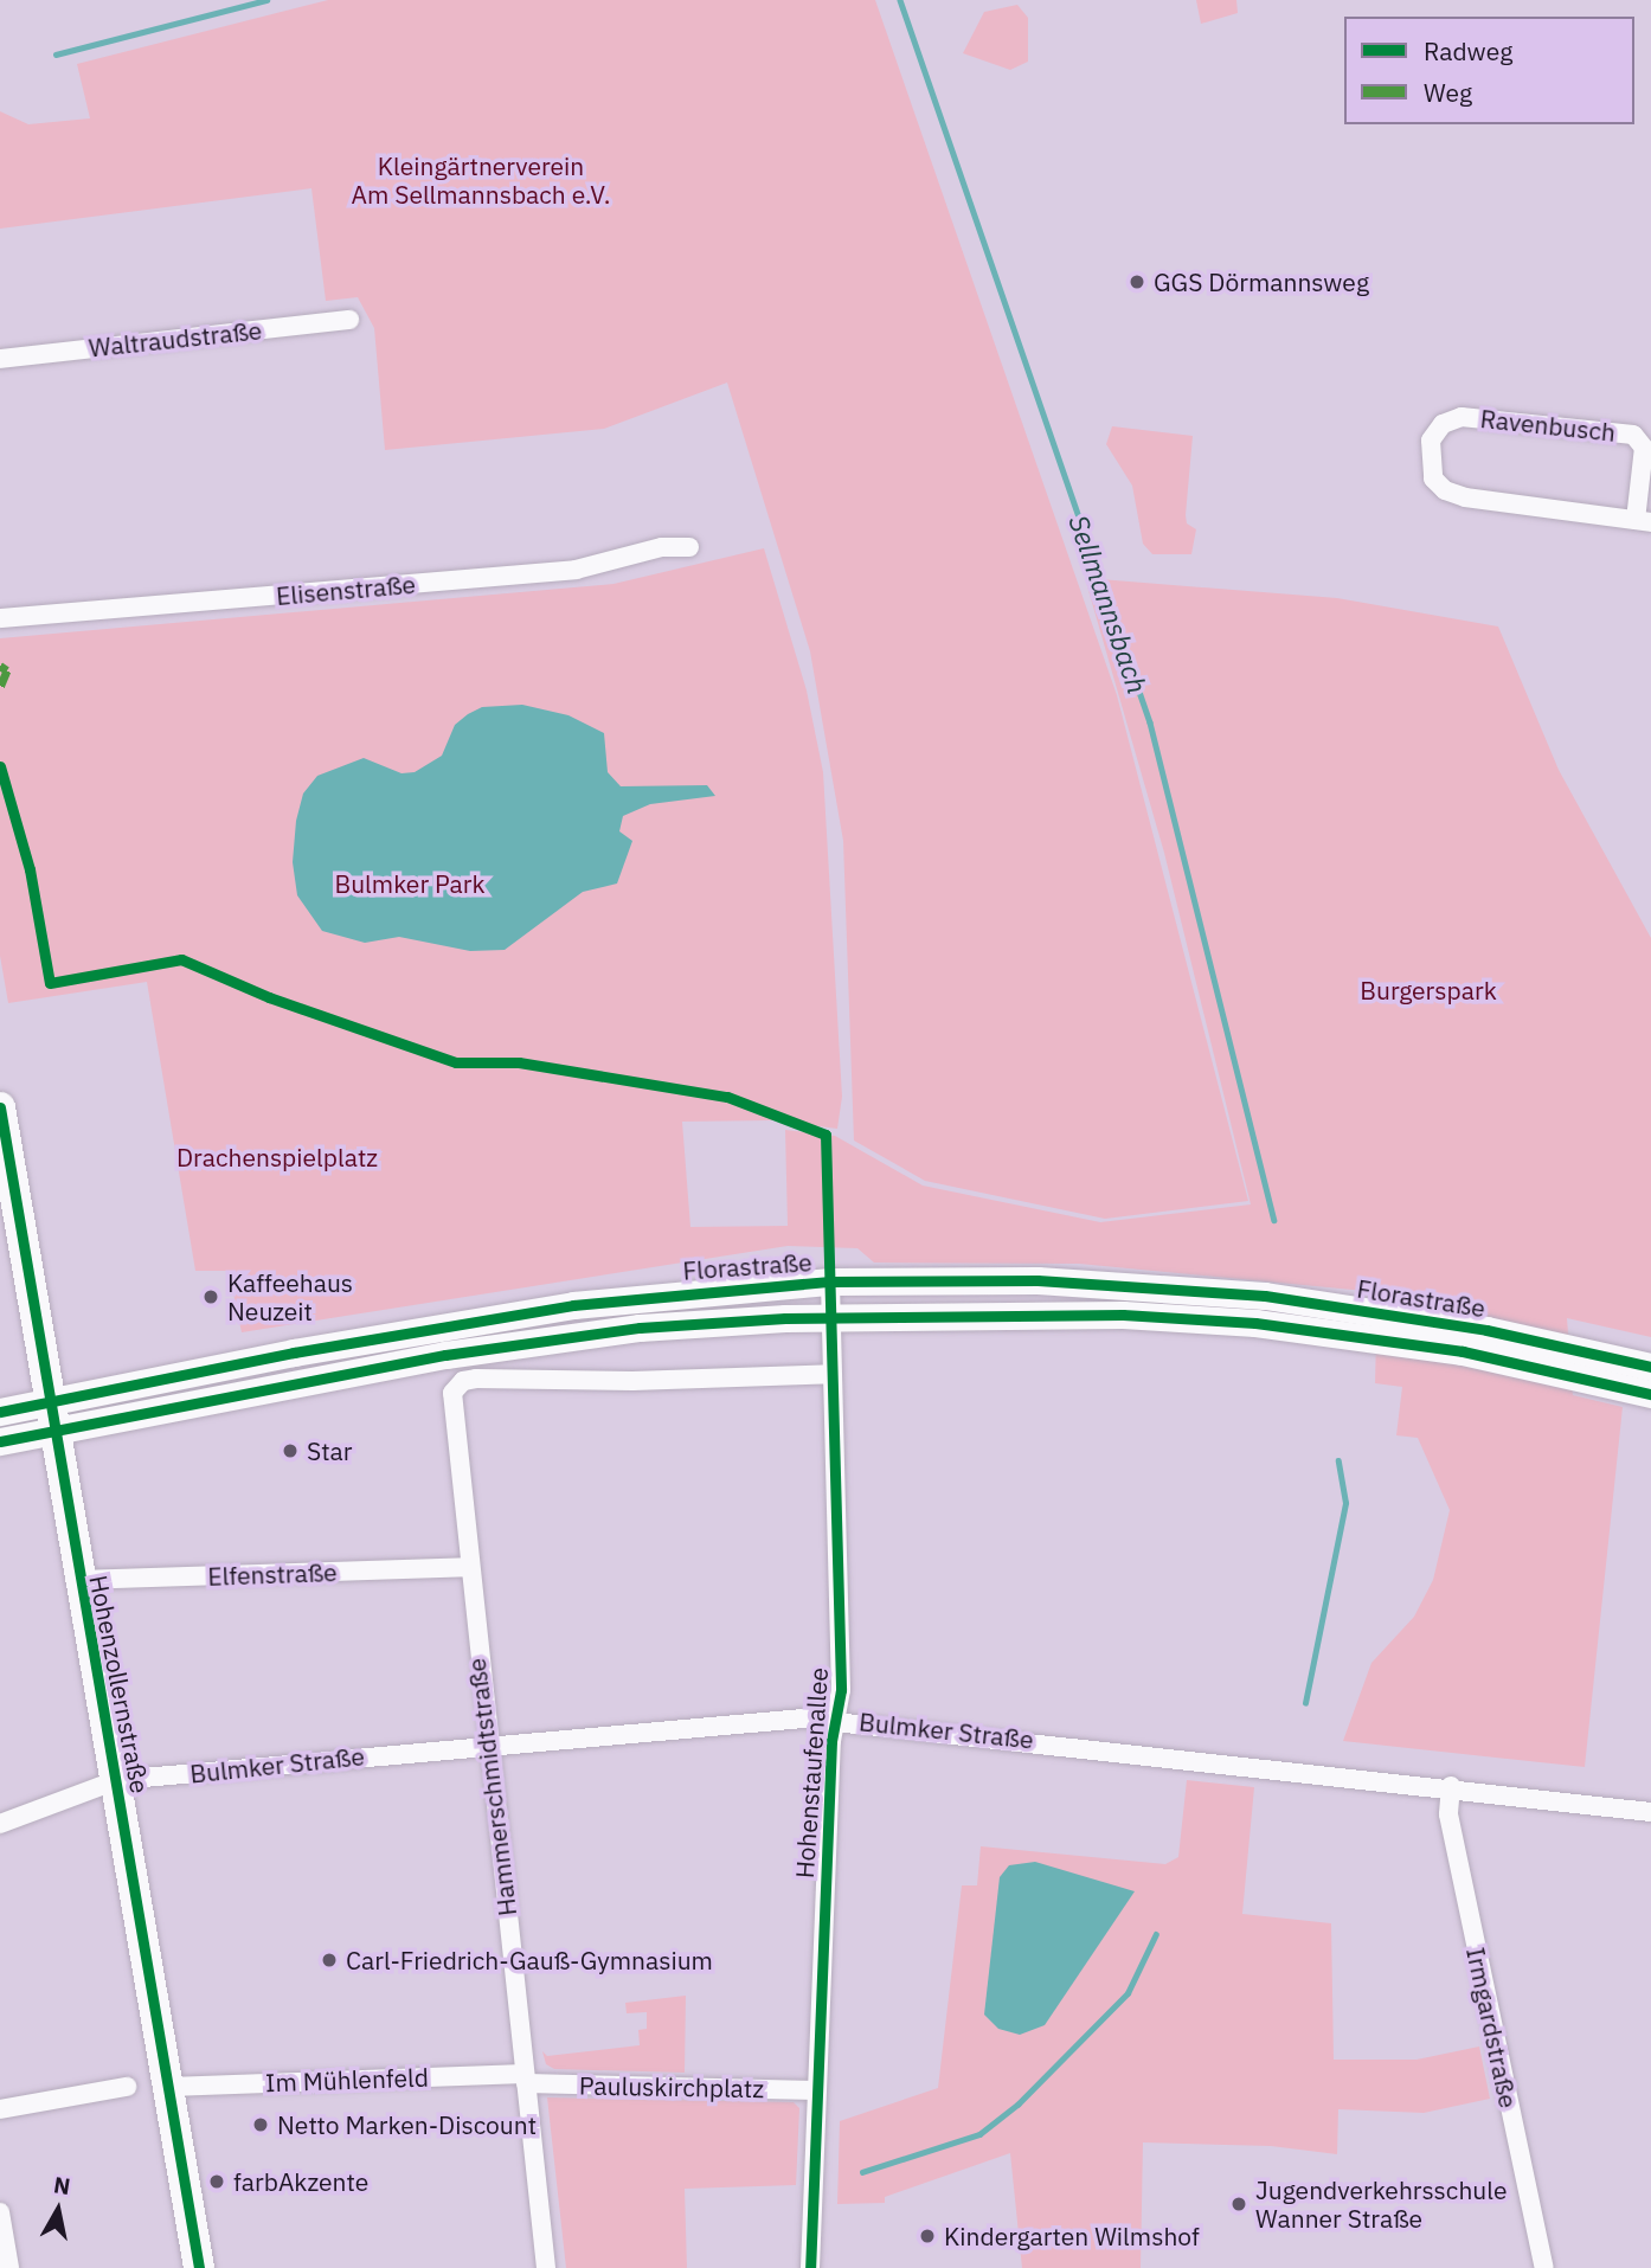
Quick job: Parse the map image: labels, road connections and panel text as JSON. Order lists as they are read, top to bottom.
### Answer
{
  "streets": {
    "main road": ["Florastraße", "Hohenzollernstraße"],
    "street": [
      "Waltraudstraße",
      "Ravenbusch",
      "Elisenstraße",
      "Elfenstraße",
      "Bulmker Straße",
      "Hohenstaufenallee",
      "Hammerschmidtstraße",
      "Irmgardstraße",
      "Im Mühlenfeld",
      "Pauluskirchplatz"
    ]
  },
  "crossings": [
    ["Florastraße", "Hohenzollernstraße"],
    ["Florastraße", "Hohenstaufenallee"],
    ["Elfenstraße", "Hohenzollernstraße"],
    ["Elfenstraße", "Hammerschmidtstraße"],
    ["Hohenzollernstraße", "Bulmker Straße"],
    ["Hohenzollernstraße", "Im Mühlenfeld"],
    ["Bulmker Straße", "Hohenstaufenallee"],
    ["Bulmker Straße", "Hammerschmidtstraße"],
    ["Bulmker Straße", "Irmgardstraße"],
    ["Hohenstaufenallee", "Hammerschmidtstraße"],
    ["Hohenstaufenallee", "Pauluskirchplatz"],
    ["Hammerschmidtstraße", "Im Mühlenfeld"],
    ["Hammerschmidtstraße", "Pauluskirchplatz"],
    ["Im Mühlenfeld", "Pauluskirchplatz"]
  ],
  "water": ["Sellmannsbach"],
  "parks": [
    "Kleingärtnerverein Am Sellmannsbach e.V.",
    "Bulmker Park",
    "Burgerspark",
    "Drachenspielplatz"
  ],
  "places": [
    "GGS Dörmannsweg",
    "Kaffeehaus Neuzeit",
    "Star",
    "Carl-Friedrich-Gauß-Gymnasium",
    "Netto Marken-Discount",
    "farbAkzente",
    "Jugendverkehrsschule Wanner Straße",
    "Kindergarten Wilmshof"
  ],
  "legend": ["Radweg", "Weg"],
  "north": "top"
}
